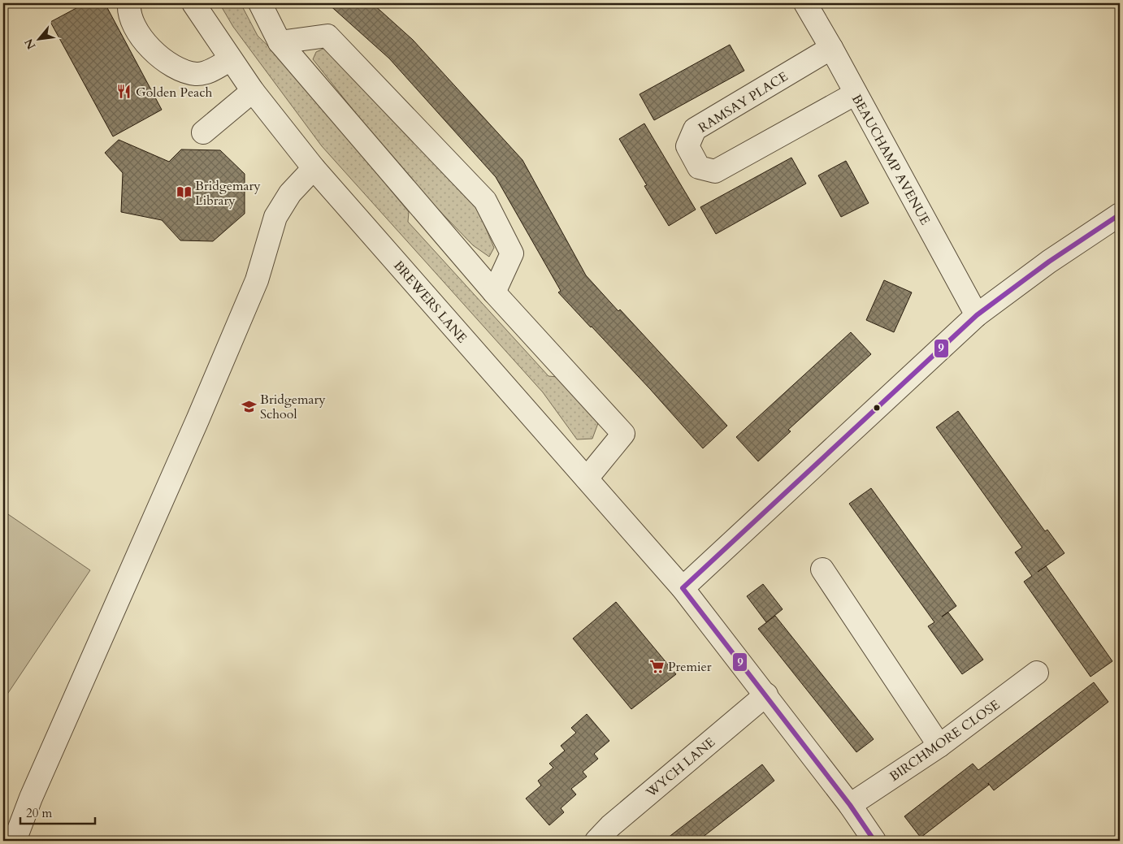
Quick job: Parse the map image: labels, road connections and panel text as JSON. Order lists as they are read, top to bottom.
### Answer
{
  "streets": {
    "street": [
      "RAMSAY PLACE",
      "BEAUCHAMP AVENUE",
      "BREWERS LANE",
      "BIRCHMORE CLOSE",
      "WYCH LANE"
    ]
  },
  "crossings": [
    ["RAMSAY PLACE", "BEAUCHAMP AVENUE"],
    ["BREWERS LANE", "BIRCHMORE CLOSE"],
    ["BREWERS LANE", "WYCH LANE"]
  ],
  "places": {
    "restaurant": ["Golden Peach"],
    "library": ["Bridgemary Library"],
    "school or university": ["Bridgemary School"],
    "supermarket": ["Premier"]
  },
  "lines": ["transit line 9"],
  "scale_bar": "20 m",
  "north": "bottom left"
}
